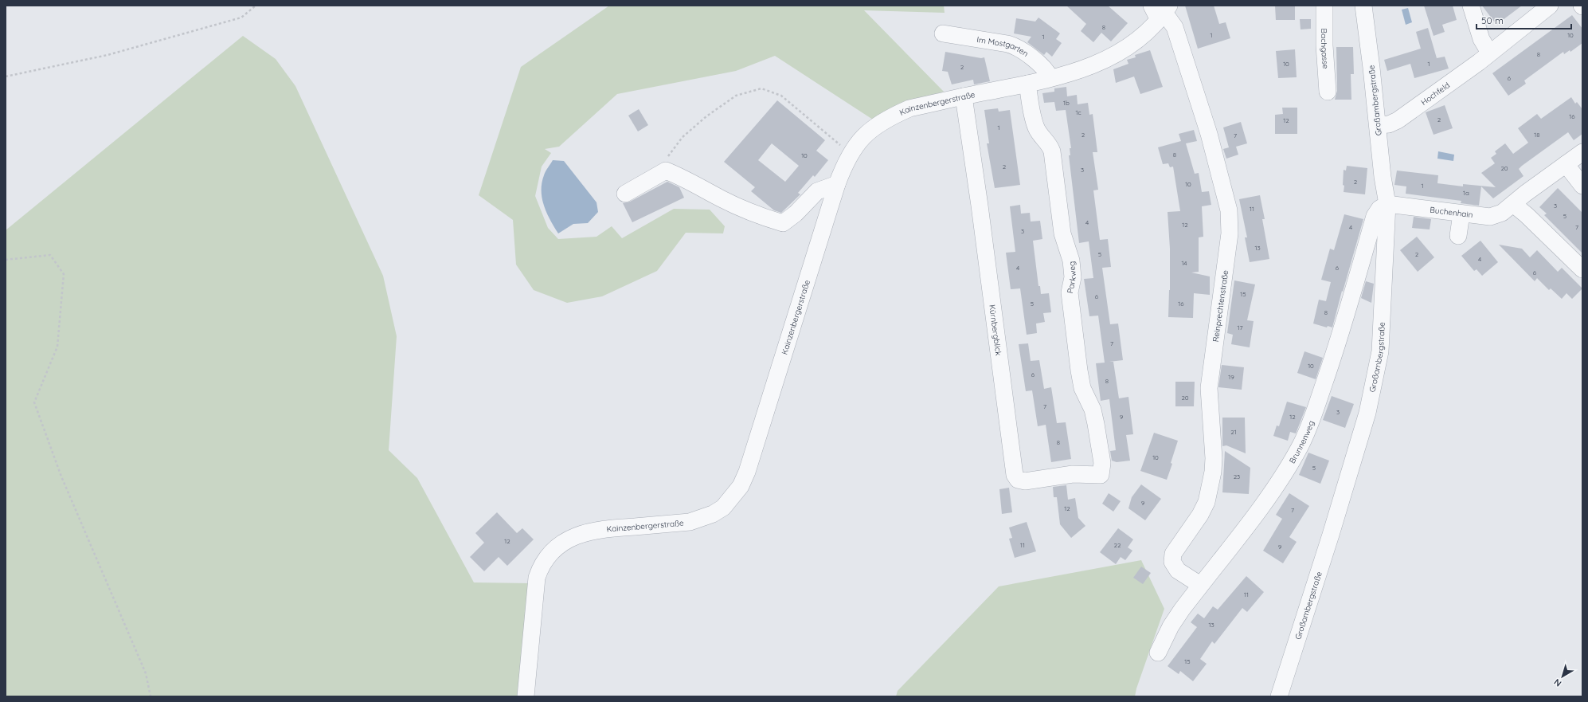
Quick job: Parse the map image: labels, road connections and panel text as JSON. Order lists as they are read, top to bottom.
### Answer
{
  "streets": {
    "street": [
      "Im Mostgarten",
      "Bachgasse",
      "Hochfeld",
      "Großambergstraße",
      "Kainzenbergerstraße",
      "Buchenhain",
      "Parkweg",
      "Reinprechtenstraße",
      "Kürnbergblick",
      "Brunnenweg"
    ]
  },
  "crossings": [
    ["Im Mostgarten", "Kainzenbergerstraße"],
    ["Hochfeld", "Großambergstraße"],
    ["Großambergstraße", "Buchenhain"],
    ["Großambergstraße", "Brunnenweg"],
    ["Kainzenbergerstraße", "Parkweg"],
    ["Kainzenbergerstraße", "Reinprechtenstraße"],
    ["Kainzenbergerstraße", "Kürnbergblick"],
    ["Buchenhain", "Brunnenweg"],
    ["Parkweg", "Kürnbergblick"],
    ["Reinprechtenstraße", "Brunnenweg"]
  ],
  "house_numbers": [
    "8",
    "1",
    "10",
    "1",
    "8",
    "10",
    "1",
    "2",
    "6",
    "1b",
    "1c",
    "16",
    "2",
    "12",
    "1",
    "2",
    "18",
    "7",
    "8",
    "10",
    "2",
    "20",
    "3",
    "2",
    "10",
    "1",
    "1a",
    "3",
    "11",
    "5",
    "4",
    "12",
    "4",
    "7",
    "3",
    "13",
    "5",
    "2",
    "4",
    "14",
    "4",
    "6",
    "6",
    "15",
    "6",
    "5",
    "16",
    "8",
    "17",
    "7",
    "10",
    "6",
    "19",
    "8",
    "20",
    "7",
    "3",
    "9",
    "12",
    "21",
    "8",
    "10",
    "5",
    "23",
    "9",
    "12",
    "7",
    "12",
    "11",
    "22",
    "9",
    "11",
    "13",
    "15"
  ],
  "scale_bar": "50 m",
  "north": "bottom left"
}
